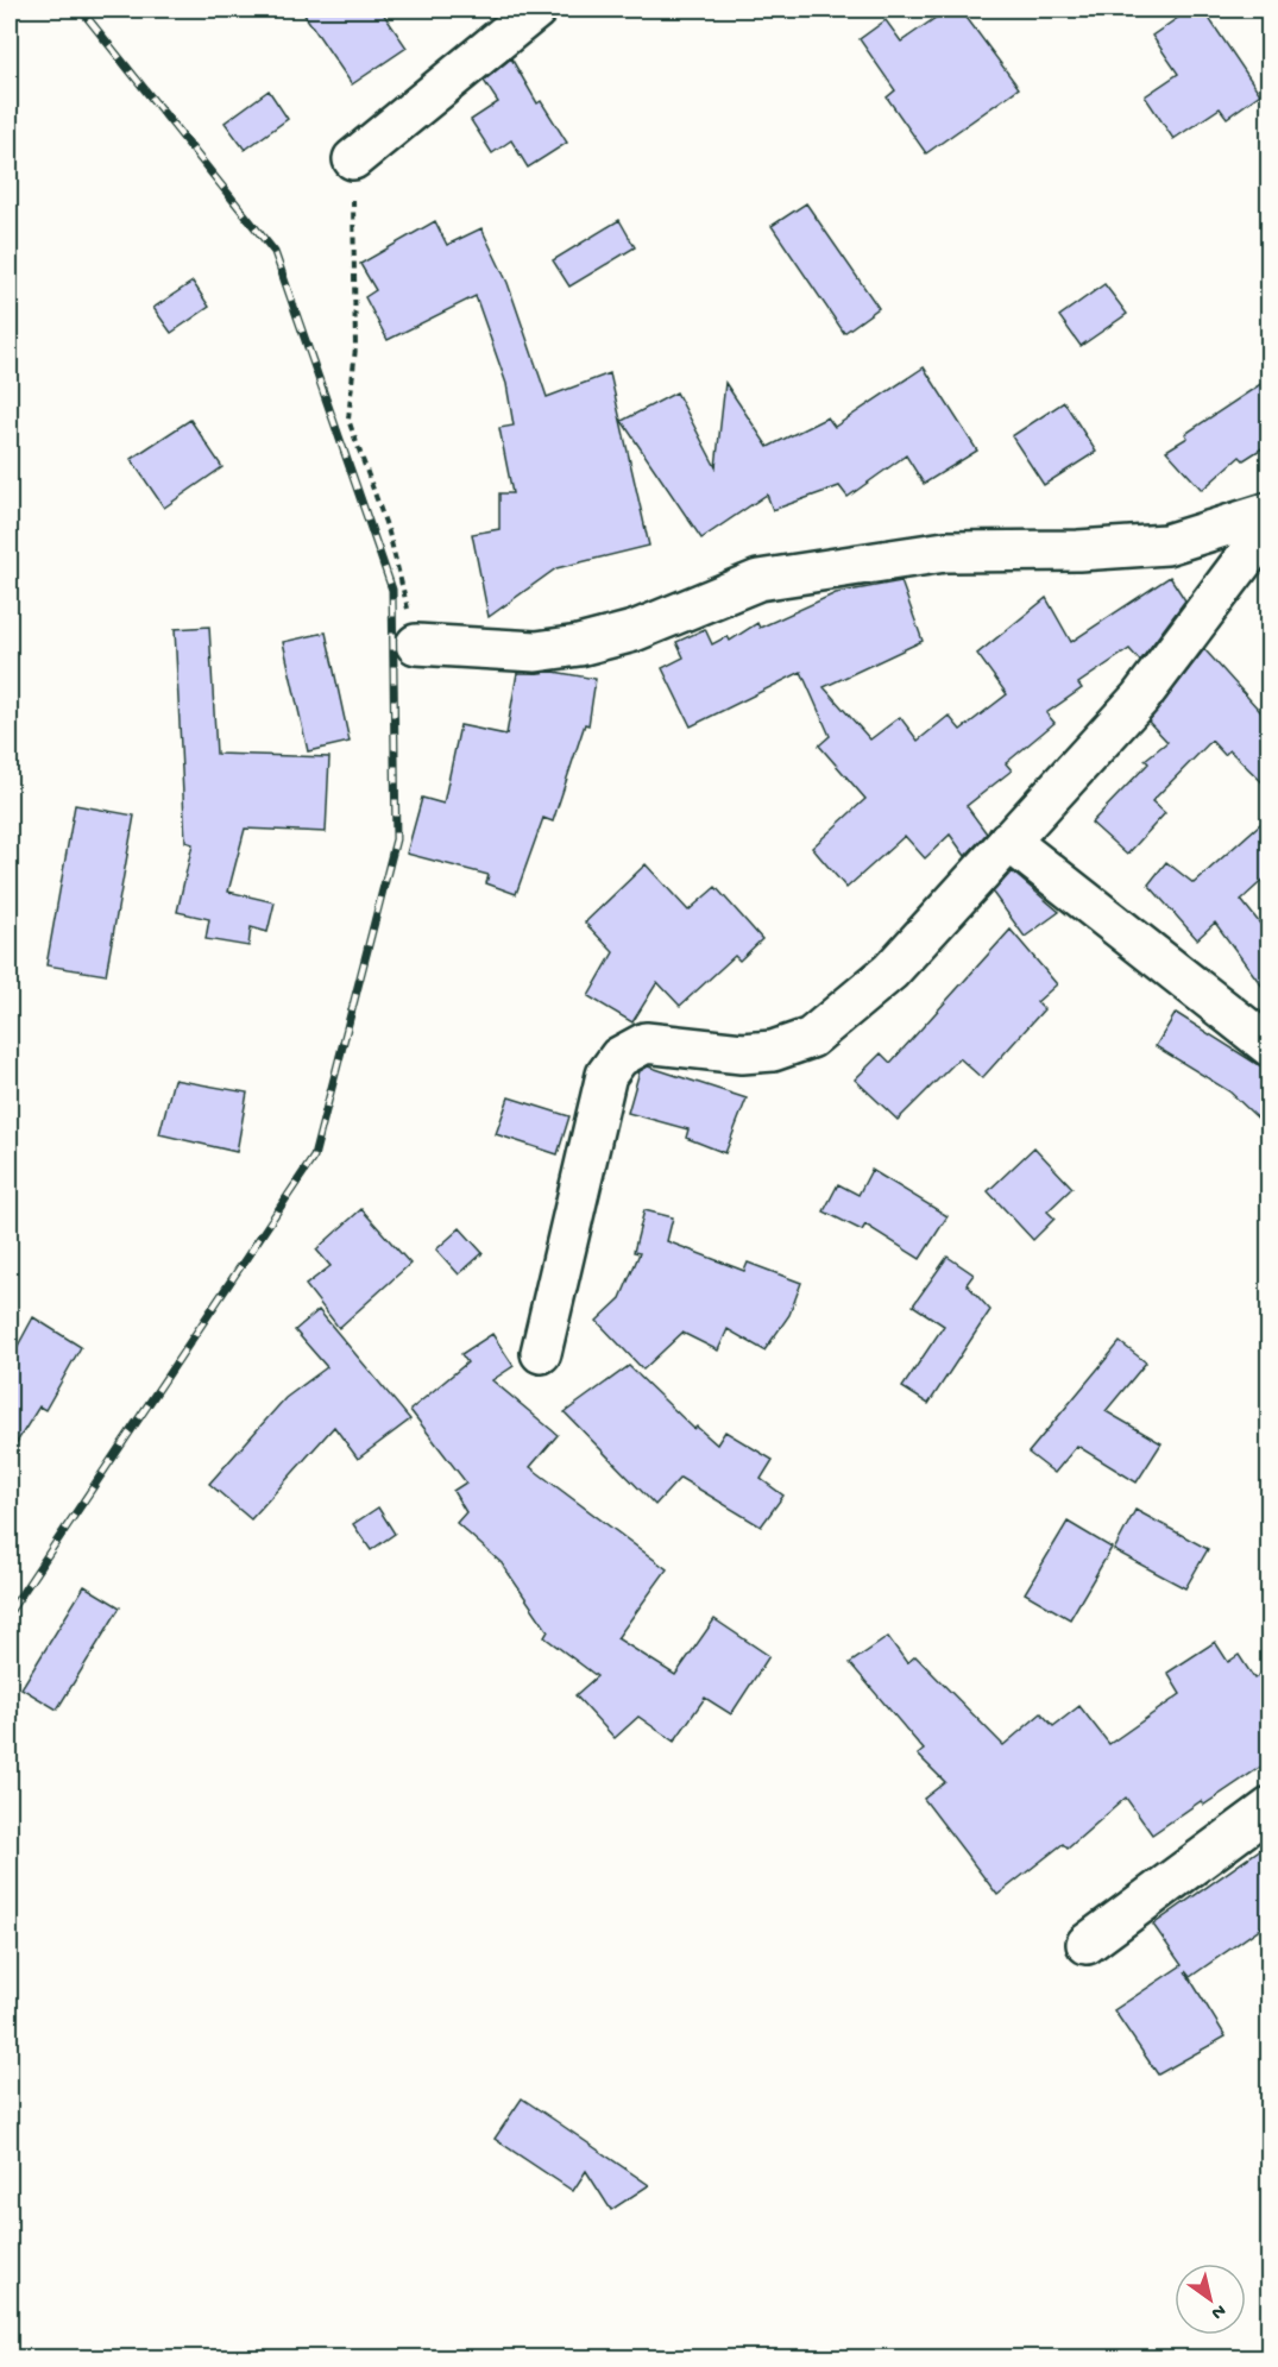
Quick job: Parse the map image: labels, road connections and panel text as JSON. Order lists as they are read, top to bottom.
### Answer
{
  "north": "bottom right"
}
